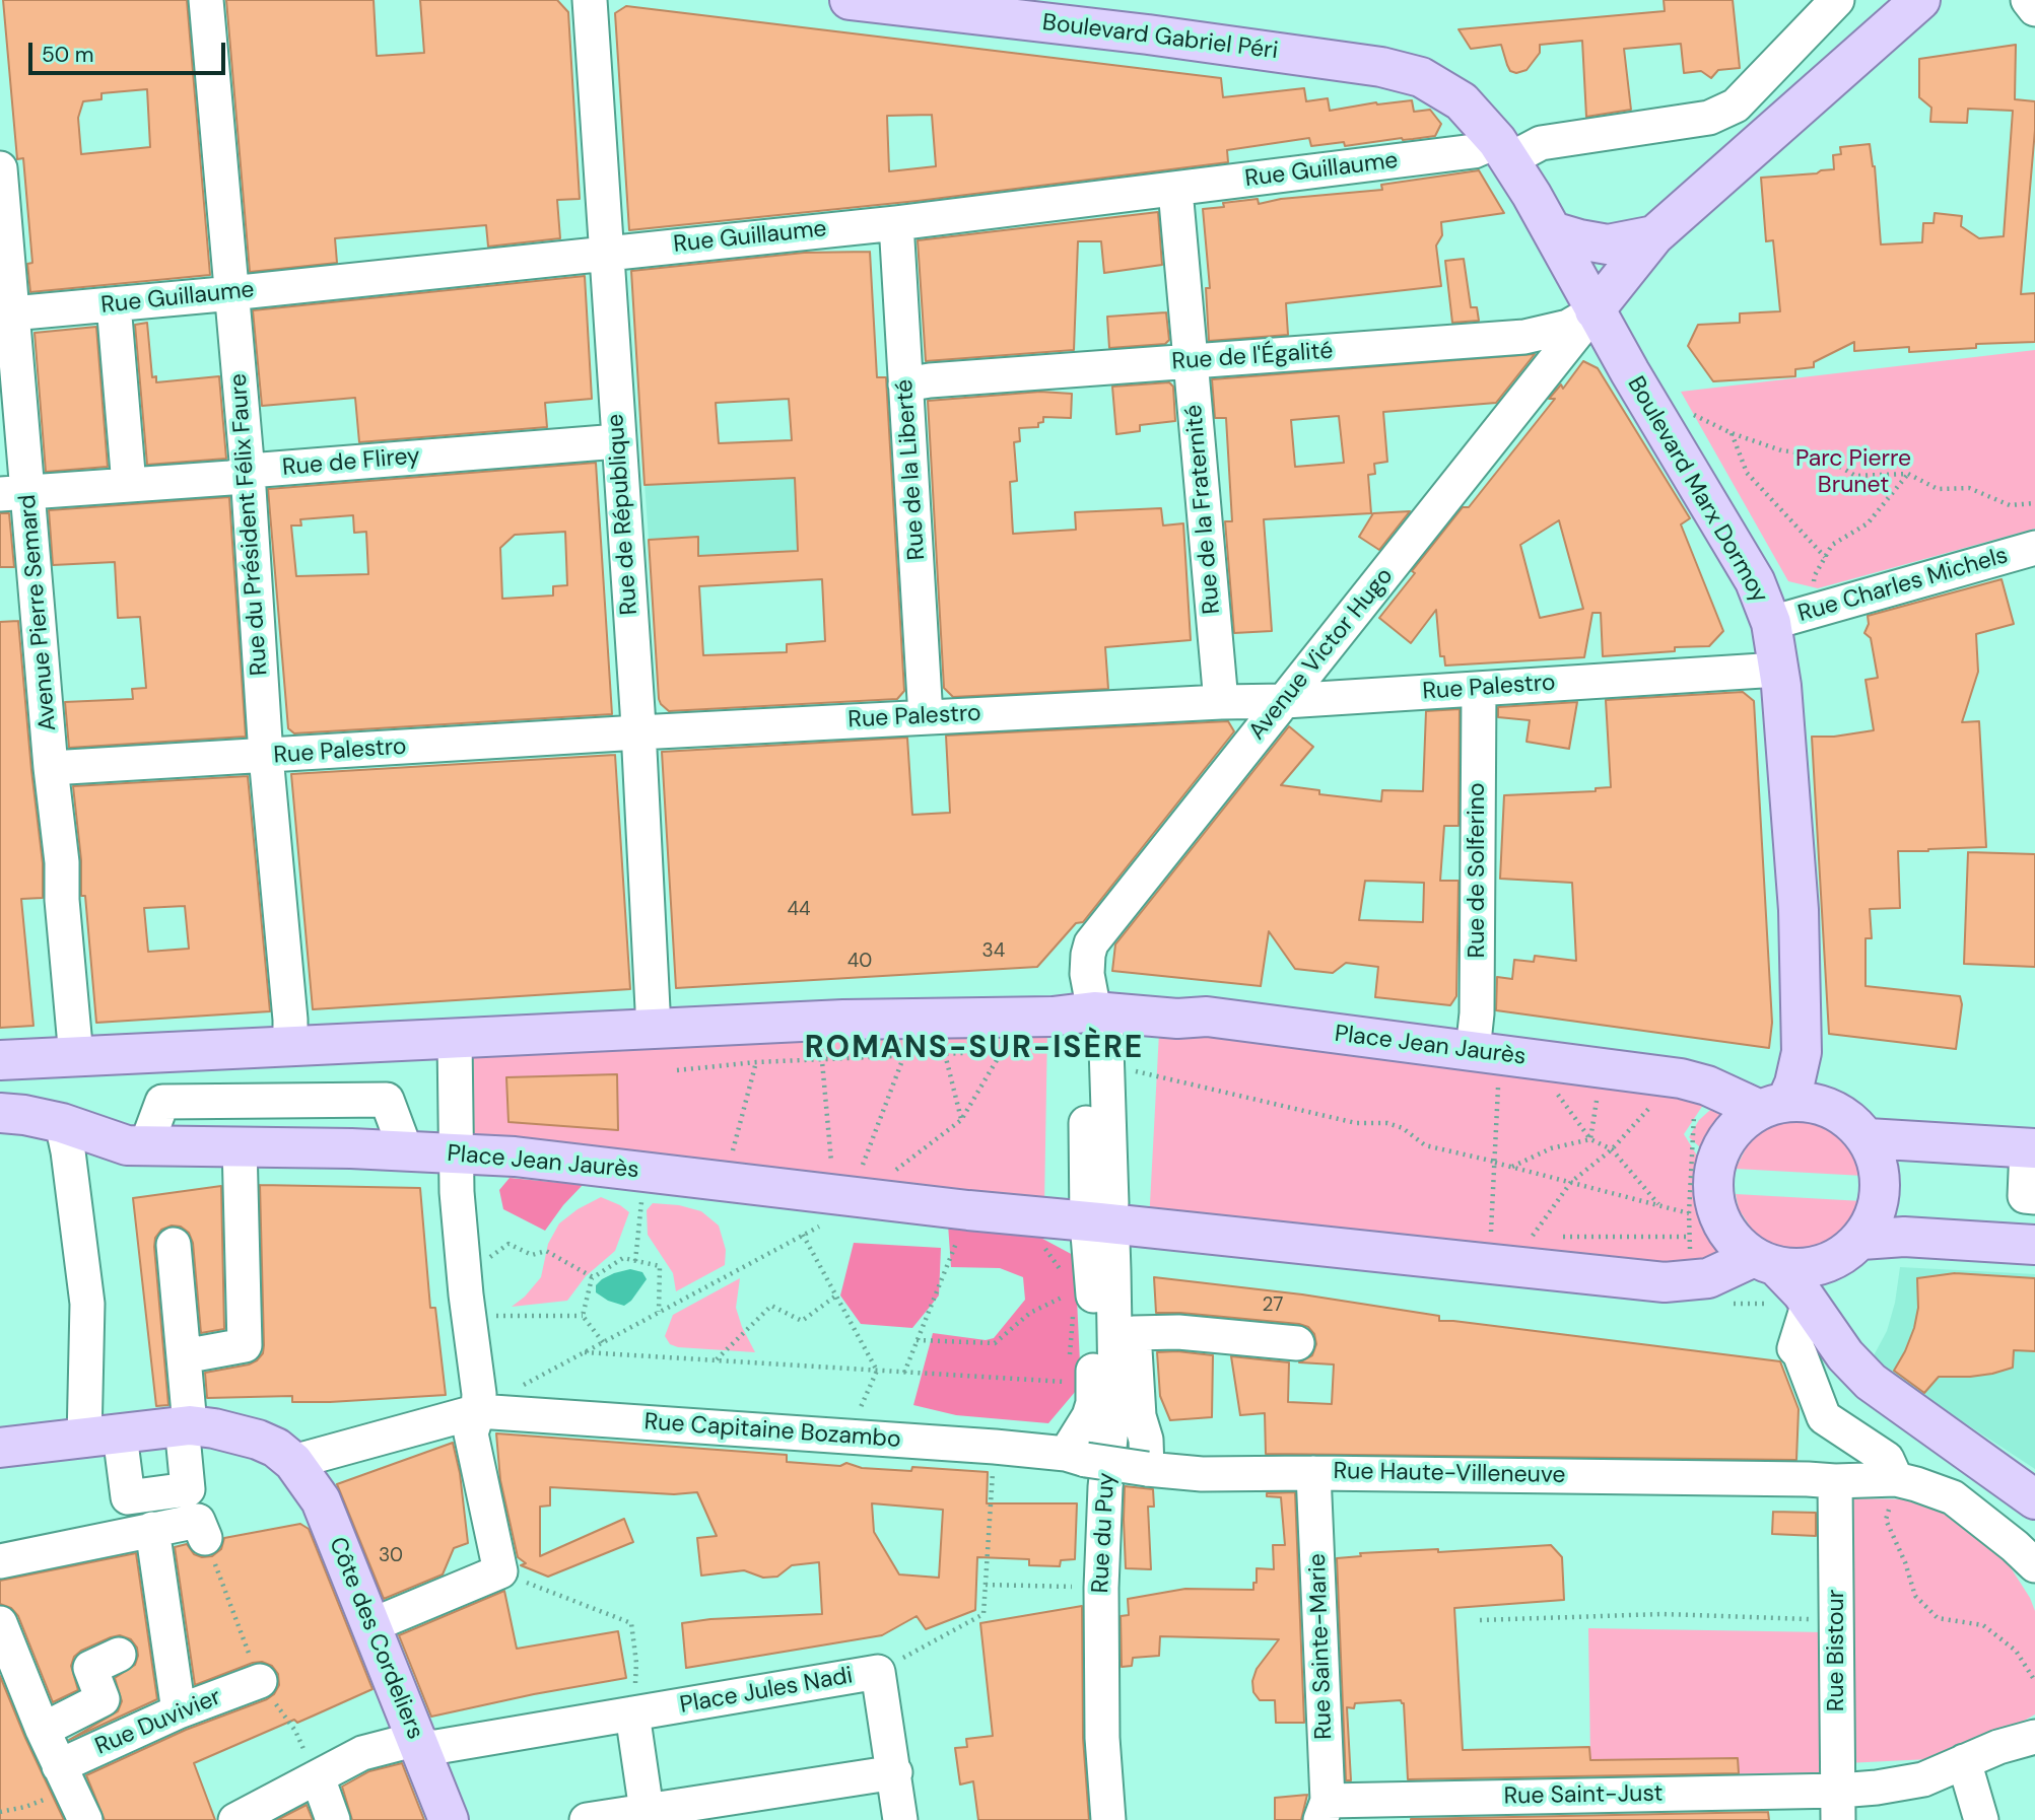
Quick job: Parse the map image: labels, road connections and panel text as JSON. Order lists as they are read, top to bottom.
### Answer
{
  "streets": {
    "main road": [
      "Boulevard Gabriel Péri",
      "Boulevard Marx Dormoy",
      "Place Jean Jaurès",
      "Côte des Cordeliers"
    ],
    "street": [
      "Rue Guillaume",
      "Rue de l'Égalité",
      "Rue de Flirey",
      "Rue de la Liberté",
      "Rue de la Fraternité",
      "Rue de République",
      "Rue du Président Félix Faure",
      "Rue Charles Michels",
      "Avenue Pierre Semard",
      "Avenue Victor Hugo",
      "Rue Palestro",
      "Rue de Solferino",
      "Rue Capitaine Bozambo",
      "Rue Haute-Villeneuve",
      "Rue du Puy",
      "Rue Sainte-Marie",
      "Rue Bistour",
      "Place Jules Nadi",
      "Rue Duvivier",
      "Rue Saint-Just"
    ]
  },
  "crossings": [
    ["Boulevard Gabriel Péri", "Boulevard Marx Dormoy"],
    ["Rue Guillaume", "Rue de la Liberté"],
    ["Rue Guillaume", "Boulevard Marx Dormoy"],
    ["Rue Guillaume", "Rue de la Fraternité"],
    ["Rue Guillaume", "Rue de République"],
    ["Rue Guillaume", "Rue du Président Félix Faure"],
    ["Rue Guillaume", "Avenue Pierre Semard"],
    ["Rue de l'Égalité", "Rue de la Liberté"],
    ["Rue de l'Égalité", "Boulevard Marx Dormoy"],
    ["Rue de l'Égalité", "Rue de la Fraternité"],
    ["Rue de l'Égalité", "Avenue Victor Hugo"],
    ["Rue de Flirey", "Rue de République"],
    ["Rue de Flirey", "Rue du Président Félix Faure"],
    ["Rue de Flirey", "Avenue Pierre Semard"],
    ["Rue de la Liberté", "Rue Palestro"],
    ["Boulevard Marx Dormoy", "Rue Charles Michels"],
    ["Boulevard Marx Dormoy", "Avenue Victor Hugo"],
    ["Boulevard Marx Dormoy", "Rue Palestro"],
    ["Boulevard Marx Dormoy", "Place Jean Jaurès"],
    ["Rue de la Fraternité", "Rue Palestro"],
    ["Rue de République", "Rue Palestro"],
    ["Rue de République", "Place Jean Jaurès"],
    ["Rue du Président Félix Faure", "Rue Palestro"],
    ["Rue du Président Félix Faure", "Place Jean Jaurès"],
    ["Avenue Pierre Semard", "Rue Palestro"],
    ["Avenue Pierre Semard", "Place Jean Jaurès"],
    ["Avenue Victor Hugo", "Rue Palestro"],
    ["Avenue Victor Hugo", "Place Jean Jaurès"],
    ["Rue Palestro", "Rue de Solferino"],
    ["Rue de Solferino", "Place Jean Jaurès"],
    ["Place Jean Jaurès", "Rue du Puy"],
    ["Rue Capitaine Bozambo", "Rue Haute-Villeneuve"],
    ["Rue Capitaine Bozambo", "Côte des Cordeliers"],
    ["Rue Haute-Villeneuve", "Rue Sainte-Marie"],
    ["Rue Haute-Villeneuve", "Rue Bistour"],
    ["Côte des Cordeliers", "Place Jules Nadi"],
    ["Rue Sainte-Marie", "Rue Saint-Just"],
    ["Rue Bistour", "Rue Saint-Just"]
  ],
  "districts": ["ROMANS-SUR-ISÈRE"],
  "parks": ["Parc Pierre Brunet"],
  "house_numbers": [
    "44",
    "34",
    "40",
    "27",
    "30"
  ],
  "scale_bar": "50 m"
}
